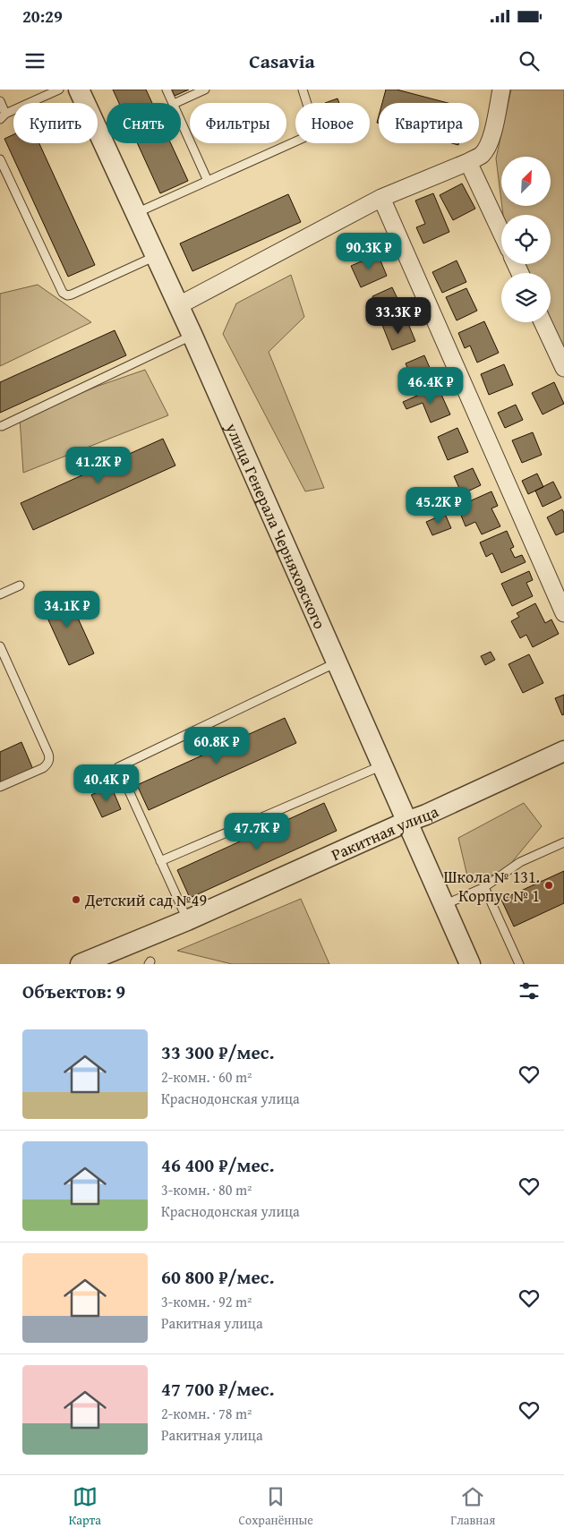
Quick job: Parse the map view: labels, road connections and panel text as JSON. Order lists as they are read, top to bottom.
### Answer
{
  "streets": {
    "street": ["улица Генерала Черняховского", "Ракитная улица"]
  },
  "crossings": [
    ["улица Генерала Черняховского", "Ракитная улица"]
  ],
  "places": ["Школа № 131. Корпус № 1", "Детский сад №49"],
  "north": "top right",
  "page": {
    "status": "20:29",
    "header": "Casavia",
    "chip": [
      "Купить",
      "Снять",
      "Фильтры",
      "Новое",
      "Квартира"
    ],
    "price": [
      "90.3K ₽",
      "33.3K ₽",
      "46.4K ₽",
      "41.2K ₽",
      "45.2K ₽",
      "34.1K ₽",
      "60.8K ₽",
      "40.4K ₽",
      "47.7K ₽"
    ],
    "heading": "Объектов: 9",
    "list": [
      {
        "name": "33 300 ₽/мес.",
        "note": "2-комн. · 60 m² · Краснодонская улица"
      },
      {
        "name": "46 400 ₽/мес.",
        "note": "3-комн. · 80 m² · Краснодонская улица"
      },
      {
        "name": "60 800 ₽/мес.",
        "note": "3-комн. · 92 m² · Ракитная улица"
      },
      {
        "name": "47 700 ₽/мес.",
        "note": "2-комн. · 78 m² · Ракитная улица"
      }
    ],
    "tabs": ["Карта", "Сохранённые", "Главная"]
  }
}
